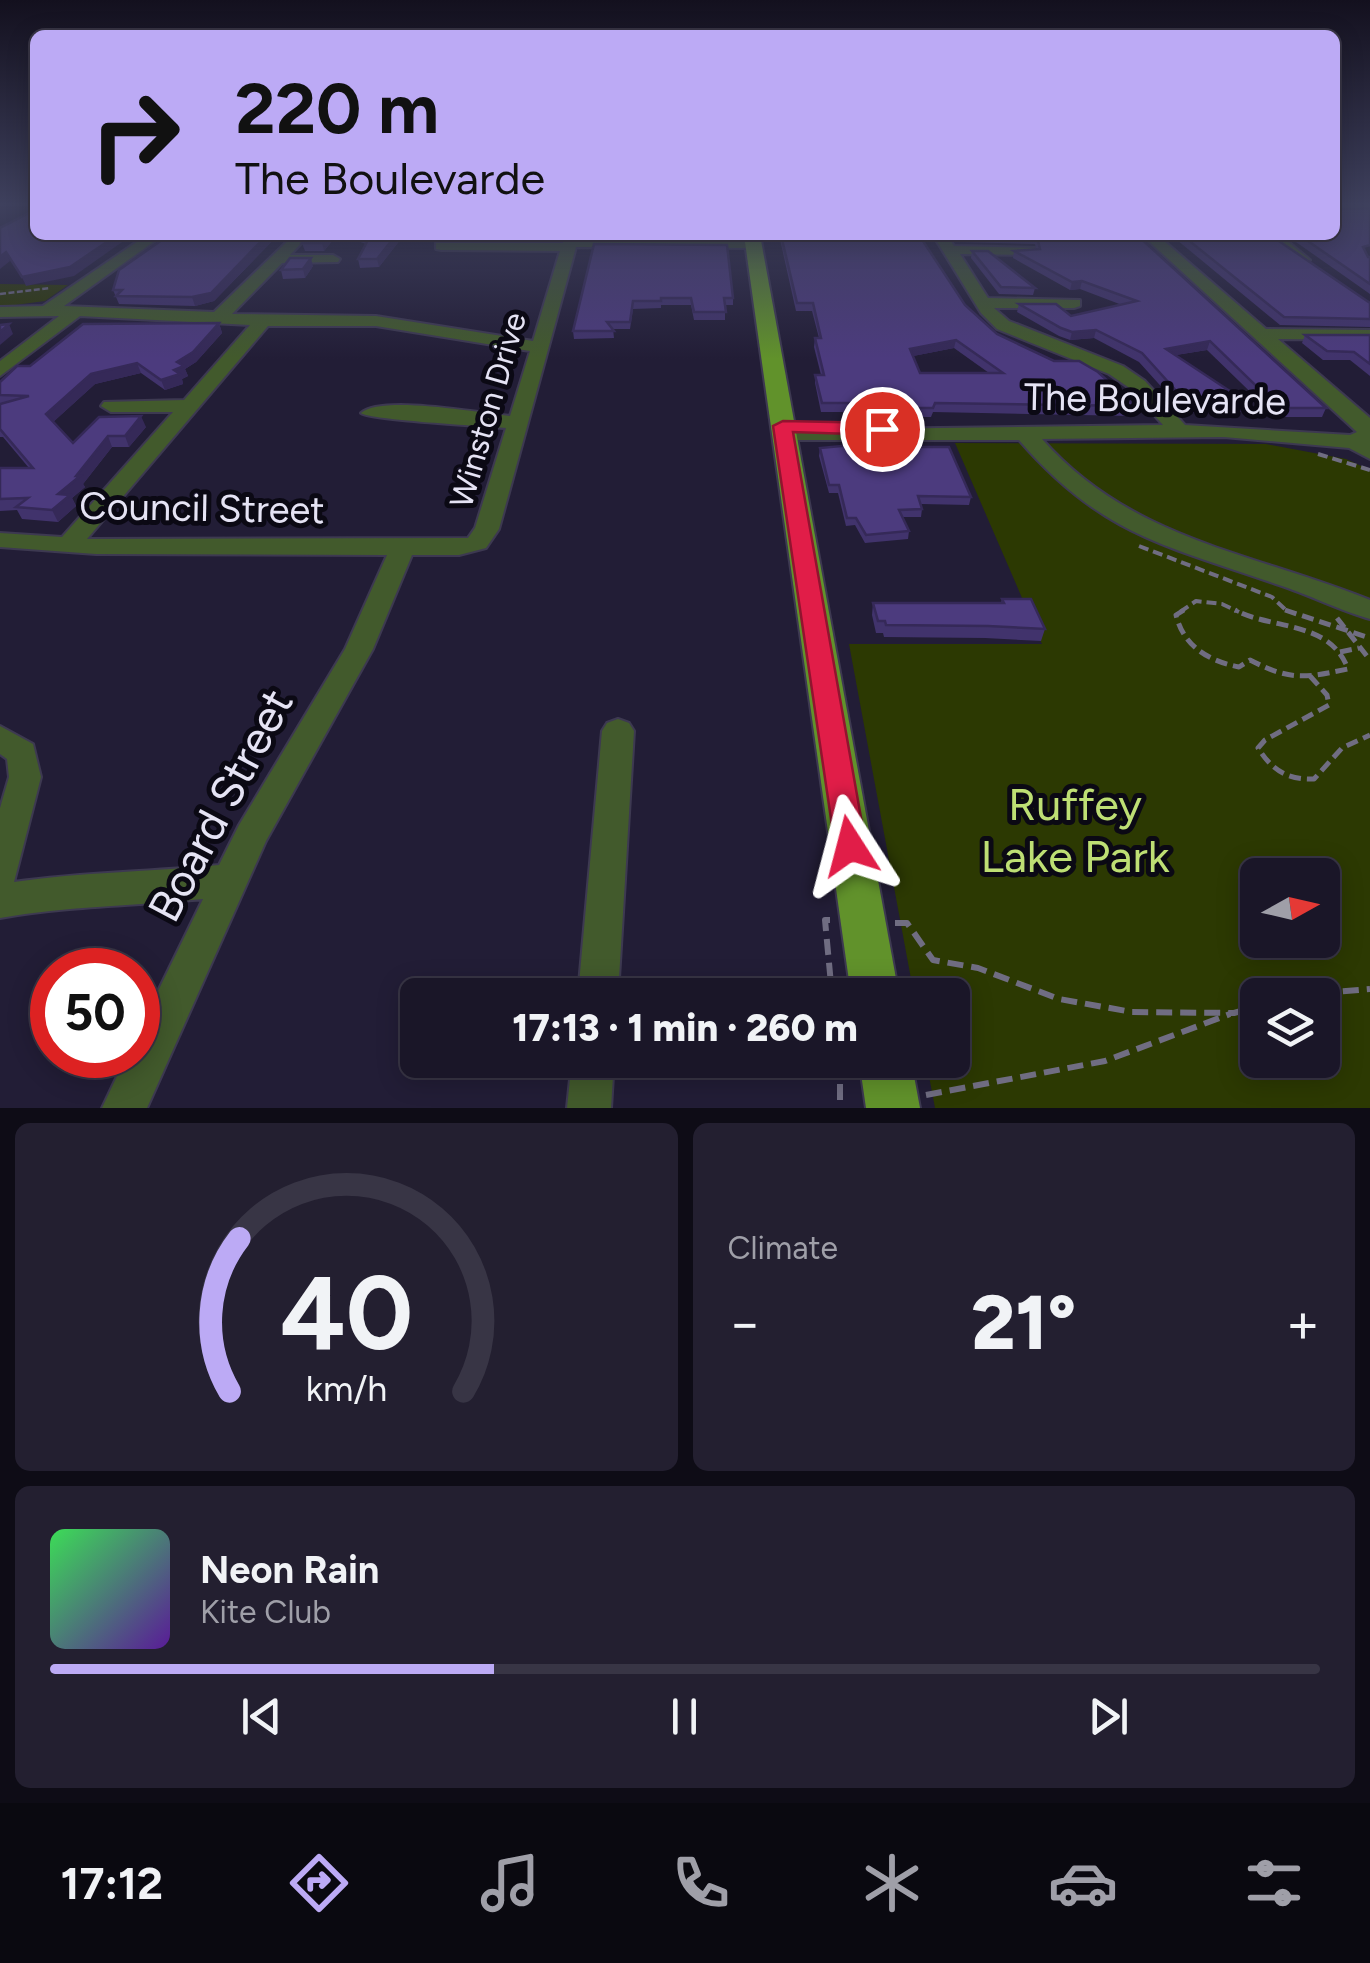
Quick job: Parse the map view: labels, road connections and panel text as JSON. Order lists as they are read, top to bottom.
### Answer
{
  "streets": {
    "street": [
      "The Boulevarde",
      "Winston Drive",
      "Council Street",
      "Board Street"
    ]
  },
  "crossings": [
    ["Winston Drive", "Council Street"],
    ["Winston Drive", "Board Street"],
    ["Council Street", "Board Street"]
  ],
  "parks": ["Ruffey Lake Park"],
  "north": "right",
  "page": {
    "turn": ["220 m", "The Boulevarde"],
    "limit": "50",
    "trip": "17:13 · 1 min · 260 m",
    "tile": "Climate",
    "heat": ["−", "21°", "+"],
    "song": ["Neon Rain", "Kite Club"],
    "tabs": "17:12",
    "gauge": ["40", "km/h"]
  }
}
